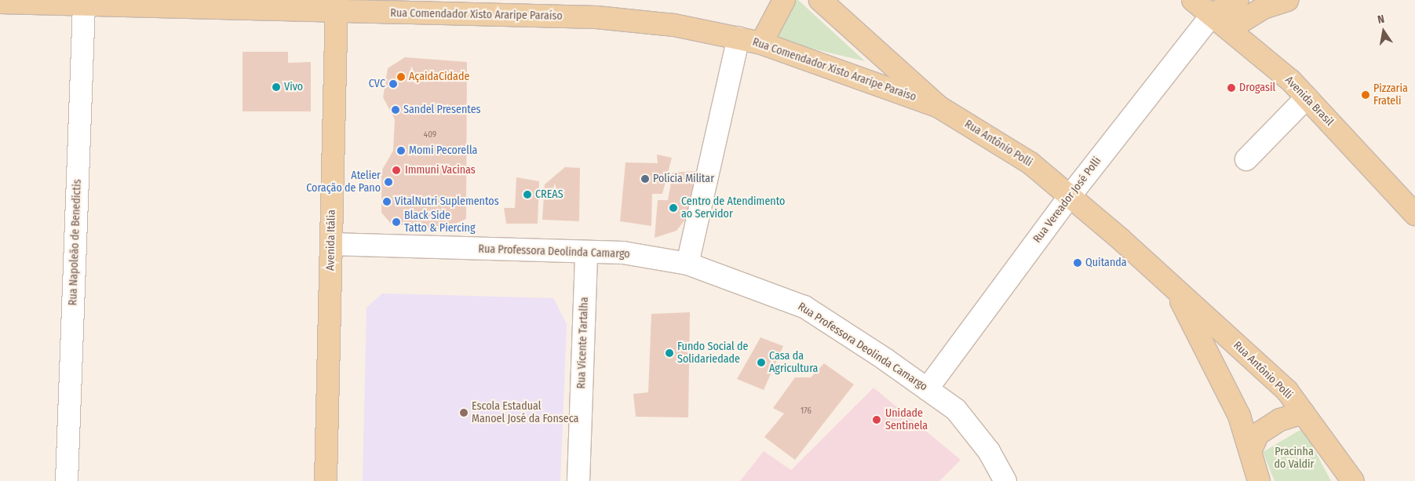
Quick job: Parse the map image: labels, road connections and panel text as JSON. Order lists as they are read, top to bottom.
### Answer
{
  "streets": {
    "main road": [
      "Rua Comendador Xisto Araripe Paraíso",
      "Avenida Brasil",
      "Rua Antônio Polli",
      "Avenida Itália"
    ],
    "street": [
      "Rua Vereador José Polli",
      "Rua Napoleão de Benedictis",
      "Rua Professora Deolinda Camargo",
      "Rua Vicente Tartalha"
    ]
  },
  "crossings": [
    ["Rua Comendador Xisto Araripe Paraíso", "Rua Antônio Polli"],
    ["Rua Comendador Xisto Araripe Paraíso", "Avenida Itália"],
    ["Rua Comendador Xisto Araripe Paraíso", "Rua Napoleão de Benedictis"],
    ["Avenida Brasil", "Rua Vereador José Polli"],
    ["Rua Antônio Polli", "Rua Vereador José Polli"],
    ["Rua Vereador José Polli", "Rua Professora Deolinda Camargo"],
    ["Avenida Itália", "Rua Professora Deolinda Camargo"],
    ["Rua Professora Deolinda Camargo", "Rua Vicente Tartalha"]
  ],
  "parks": ["Pracinha do Valdir"],
  "places": [
    "AçaidaCidade",
    "CVC",
    "Vivo",
    "Drogasil",
    "Pizzaria Frateli",
    "Sandel Presentes",
    "Momi Pecorella",
    "Immuni Vacinas",
    "Polícia Militar",
    "Atelier Coração de Pano",
    "CREAS",
    "VitalNutri Suplementos",
    "Centro de Atendimento ao Servidor",
    "Black Side Tatto & Piercing",
    "Quitanda",
    "Fundo Social de Solidariedade",
    "Casa da Agricultura",
    "Escola Estadual Manoel José da Fonseca",
    "Unidade Sentinela"
  ],
  "house_numbers": ["409", "176"],
  "north": "top"
}
